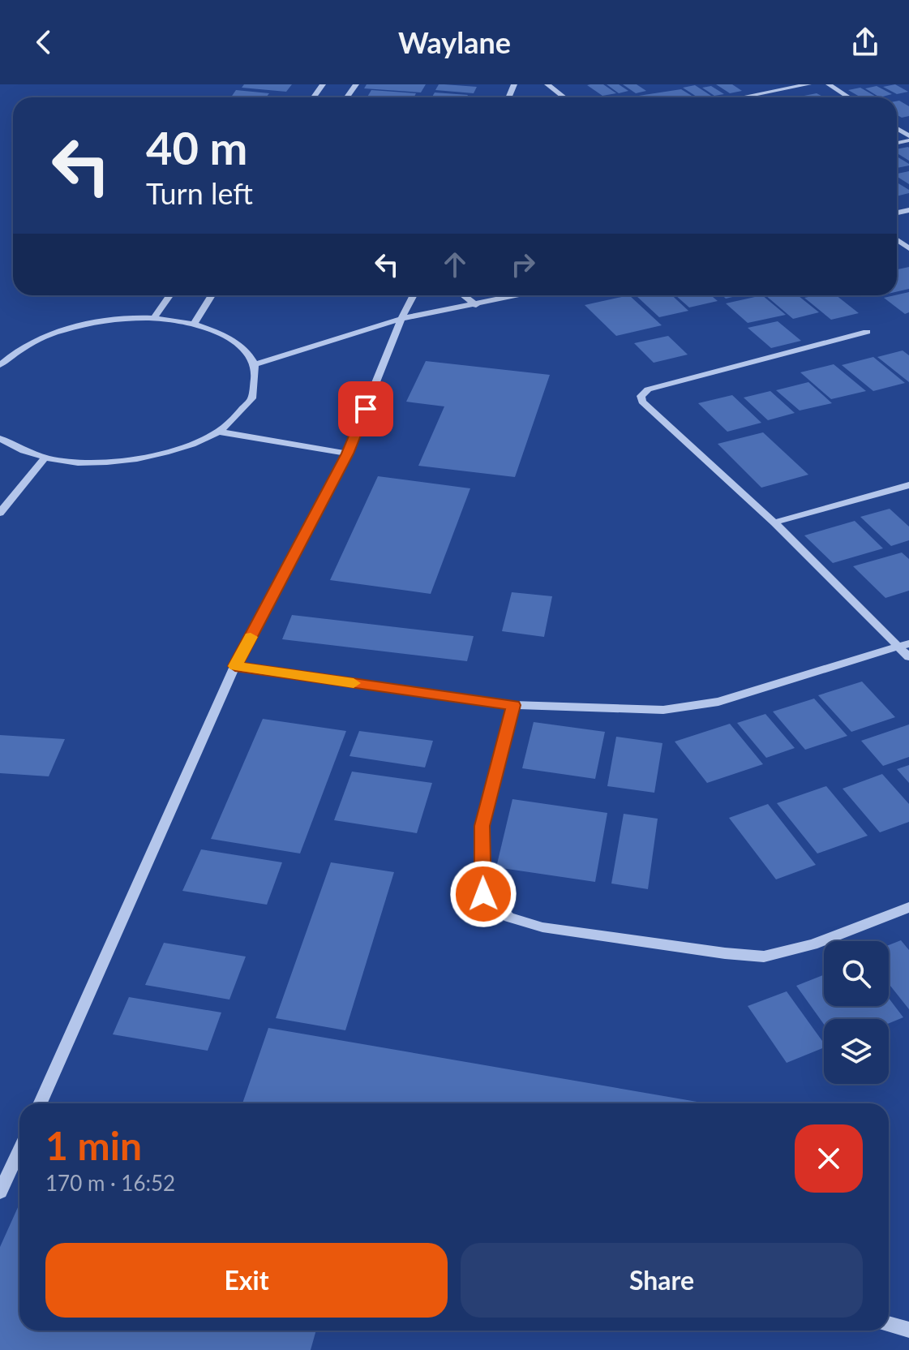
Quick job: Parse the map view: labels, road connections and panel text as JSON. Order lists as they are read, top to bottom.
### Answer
{
  "page": {
    "header": "Waylane",
    "turn": ["40 m", "Turn left"],
    "heading": ["1 min", "170 m · 16:52"],
    "buttons": ["Exit", "Share"]
  }
}
